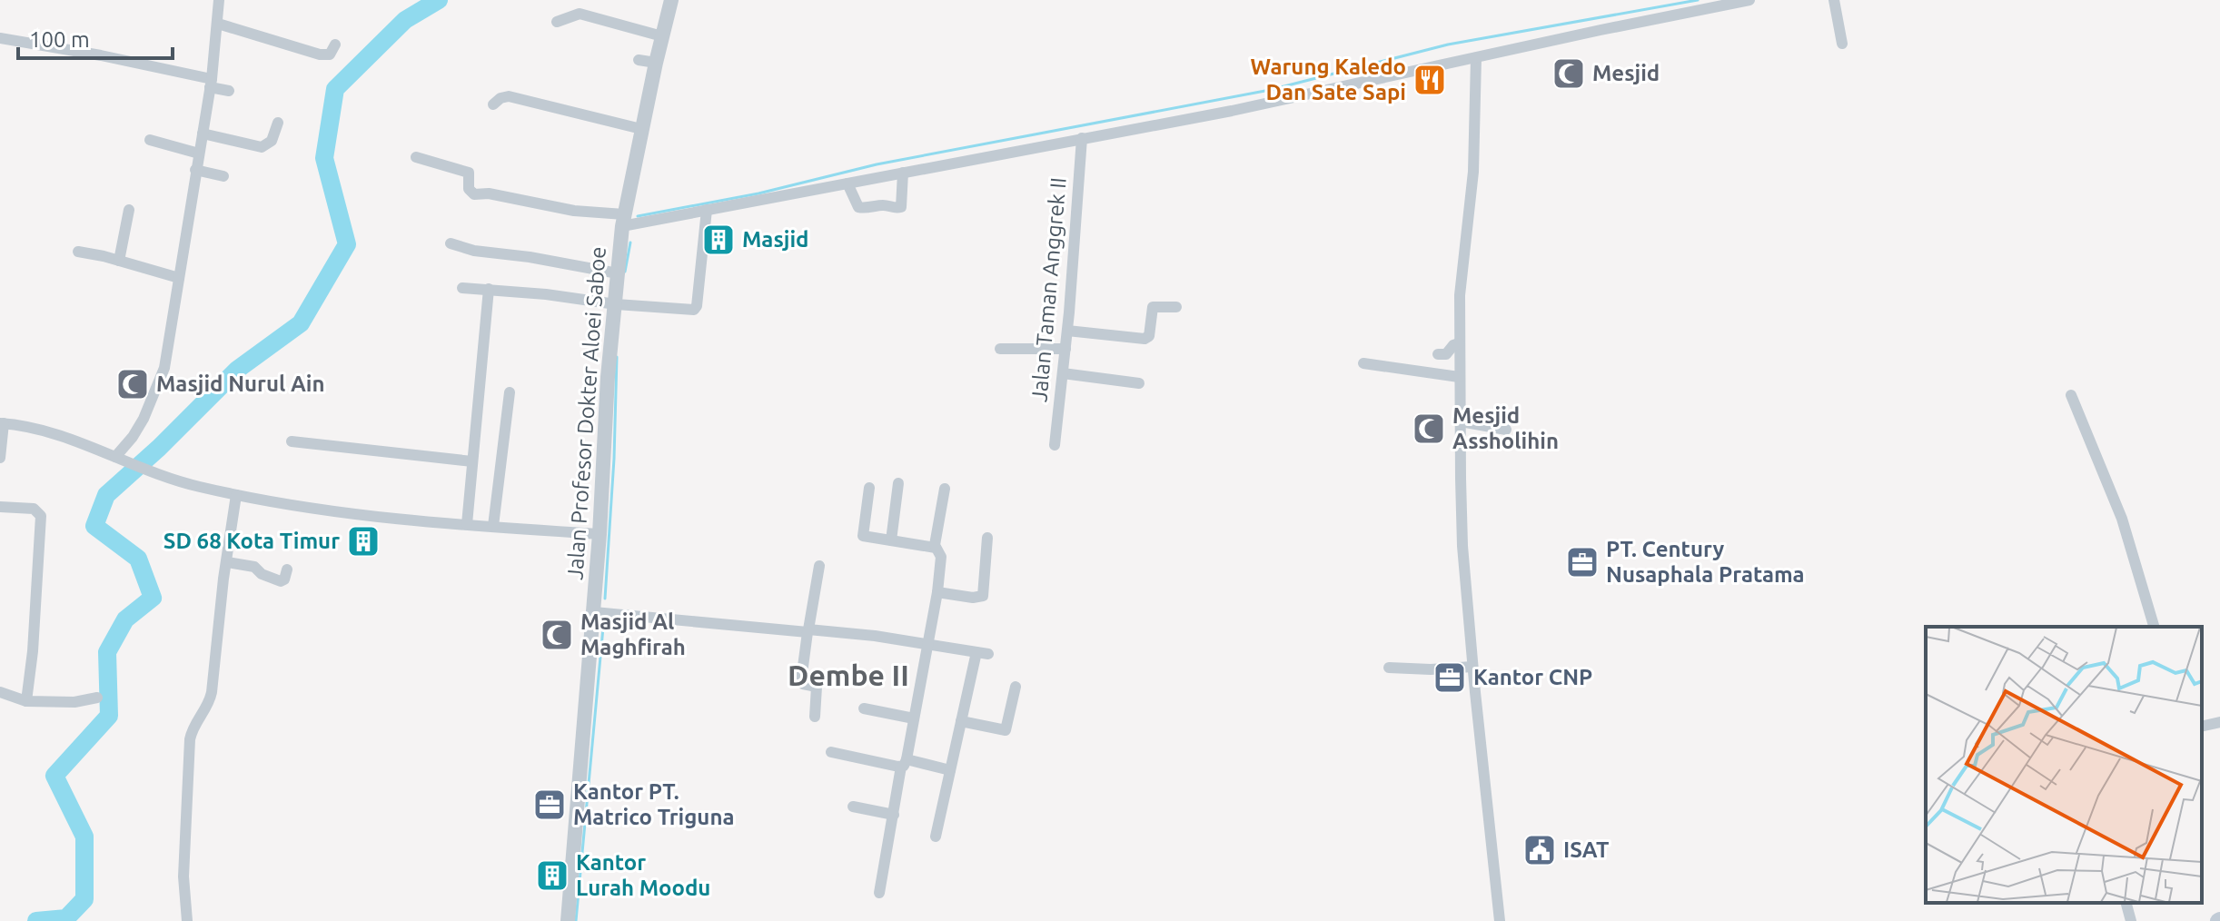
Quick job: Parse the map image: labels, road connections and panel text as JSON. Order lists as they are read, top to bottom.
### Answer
{
  "streets": {
    "street": ["Jalan Taman Anggrek II", "Jalan Profesor Dokter Aloei Saboe"]
  },
  "districts": ["Dembe II"],
  "places": {
    "mosque": [
      "Mesjid",
      "Masjid Nurul Ain",
      "Mesjid Assholihin",
      "Masjid Al Maghfirah"
    ],
    "restaurant": ["Warung Kaledo Dan Sate Sapi"],
    "building": ["Masjid", "SD 68 Kota Timur", "Kantor Lurah Moodu"],
    "office": ["PT. Century Nusaphala Pratama", "Kantor CNP", "Kantor PT. Matrico Triguna"],
    "public building": ["ISAT"]
  },
  "scale_bar": "100 m"
}
